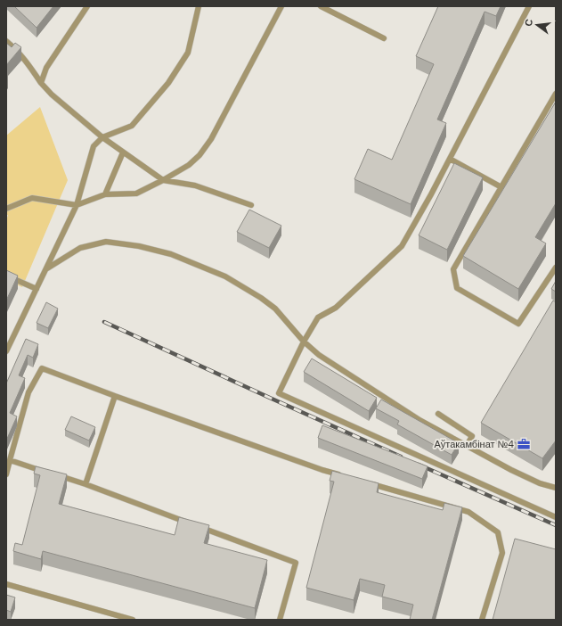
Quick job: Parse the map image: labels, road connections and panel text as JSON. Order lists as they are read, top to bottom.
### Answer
{
  "places": {
    "office": ["Аўтакамбінат №4"]
  },
  "north": "left"
}
